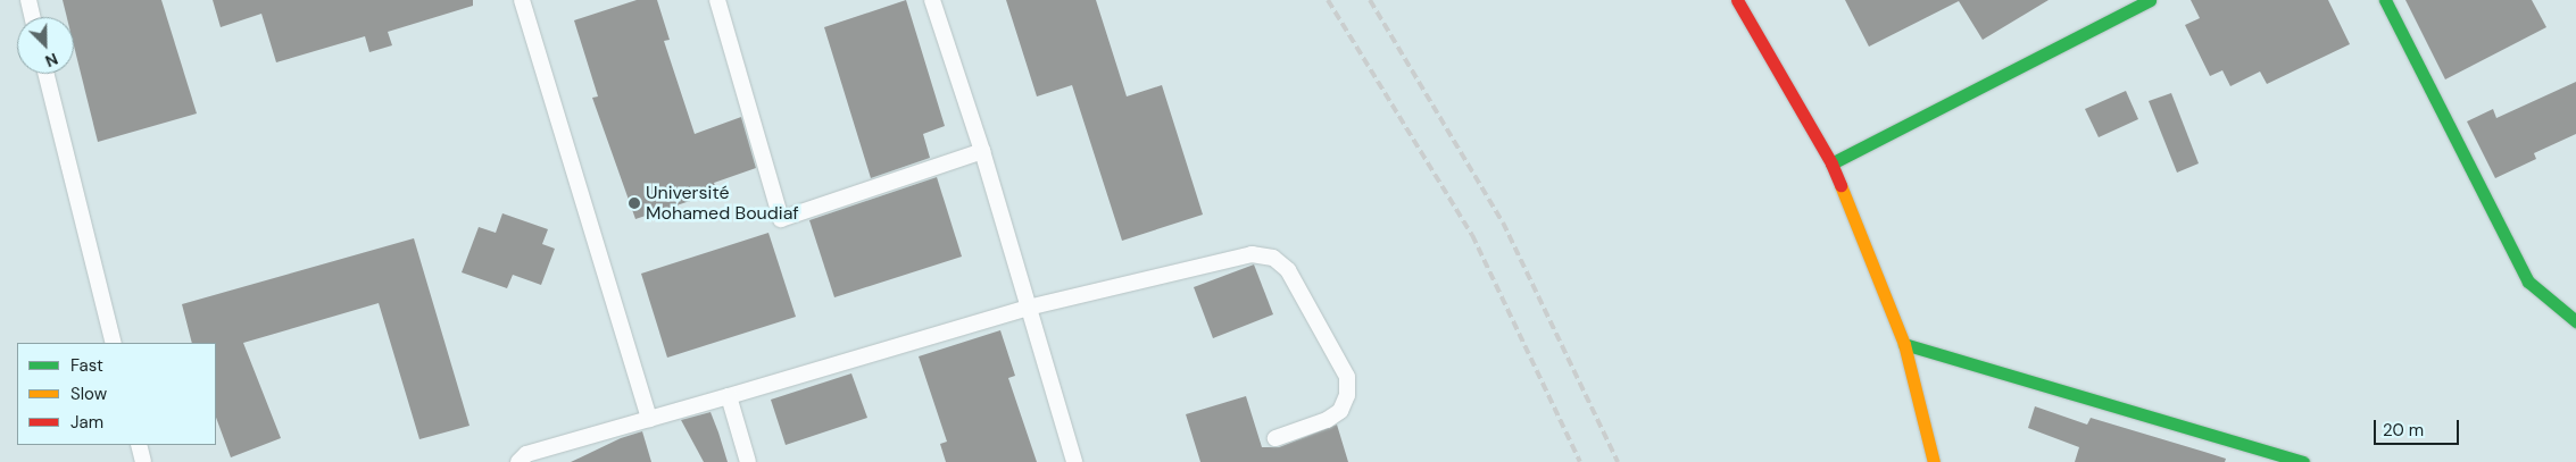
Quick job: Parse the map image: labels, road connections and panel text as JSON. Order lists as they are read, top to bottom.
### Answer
{
  "places": ["Université Mohamed Boudiaf"],
  "legend": ["Fast", "Slow", "Jam"],
  "scale_bar": "20 m",
  "north": "bottom right"
}
